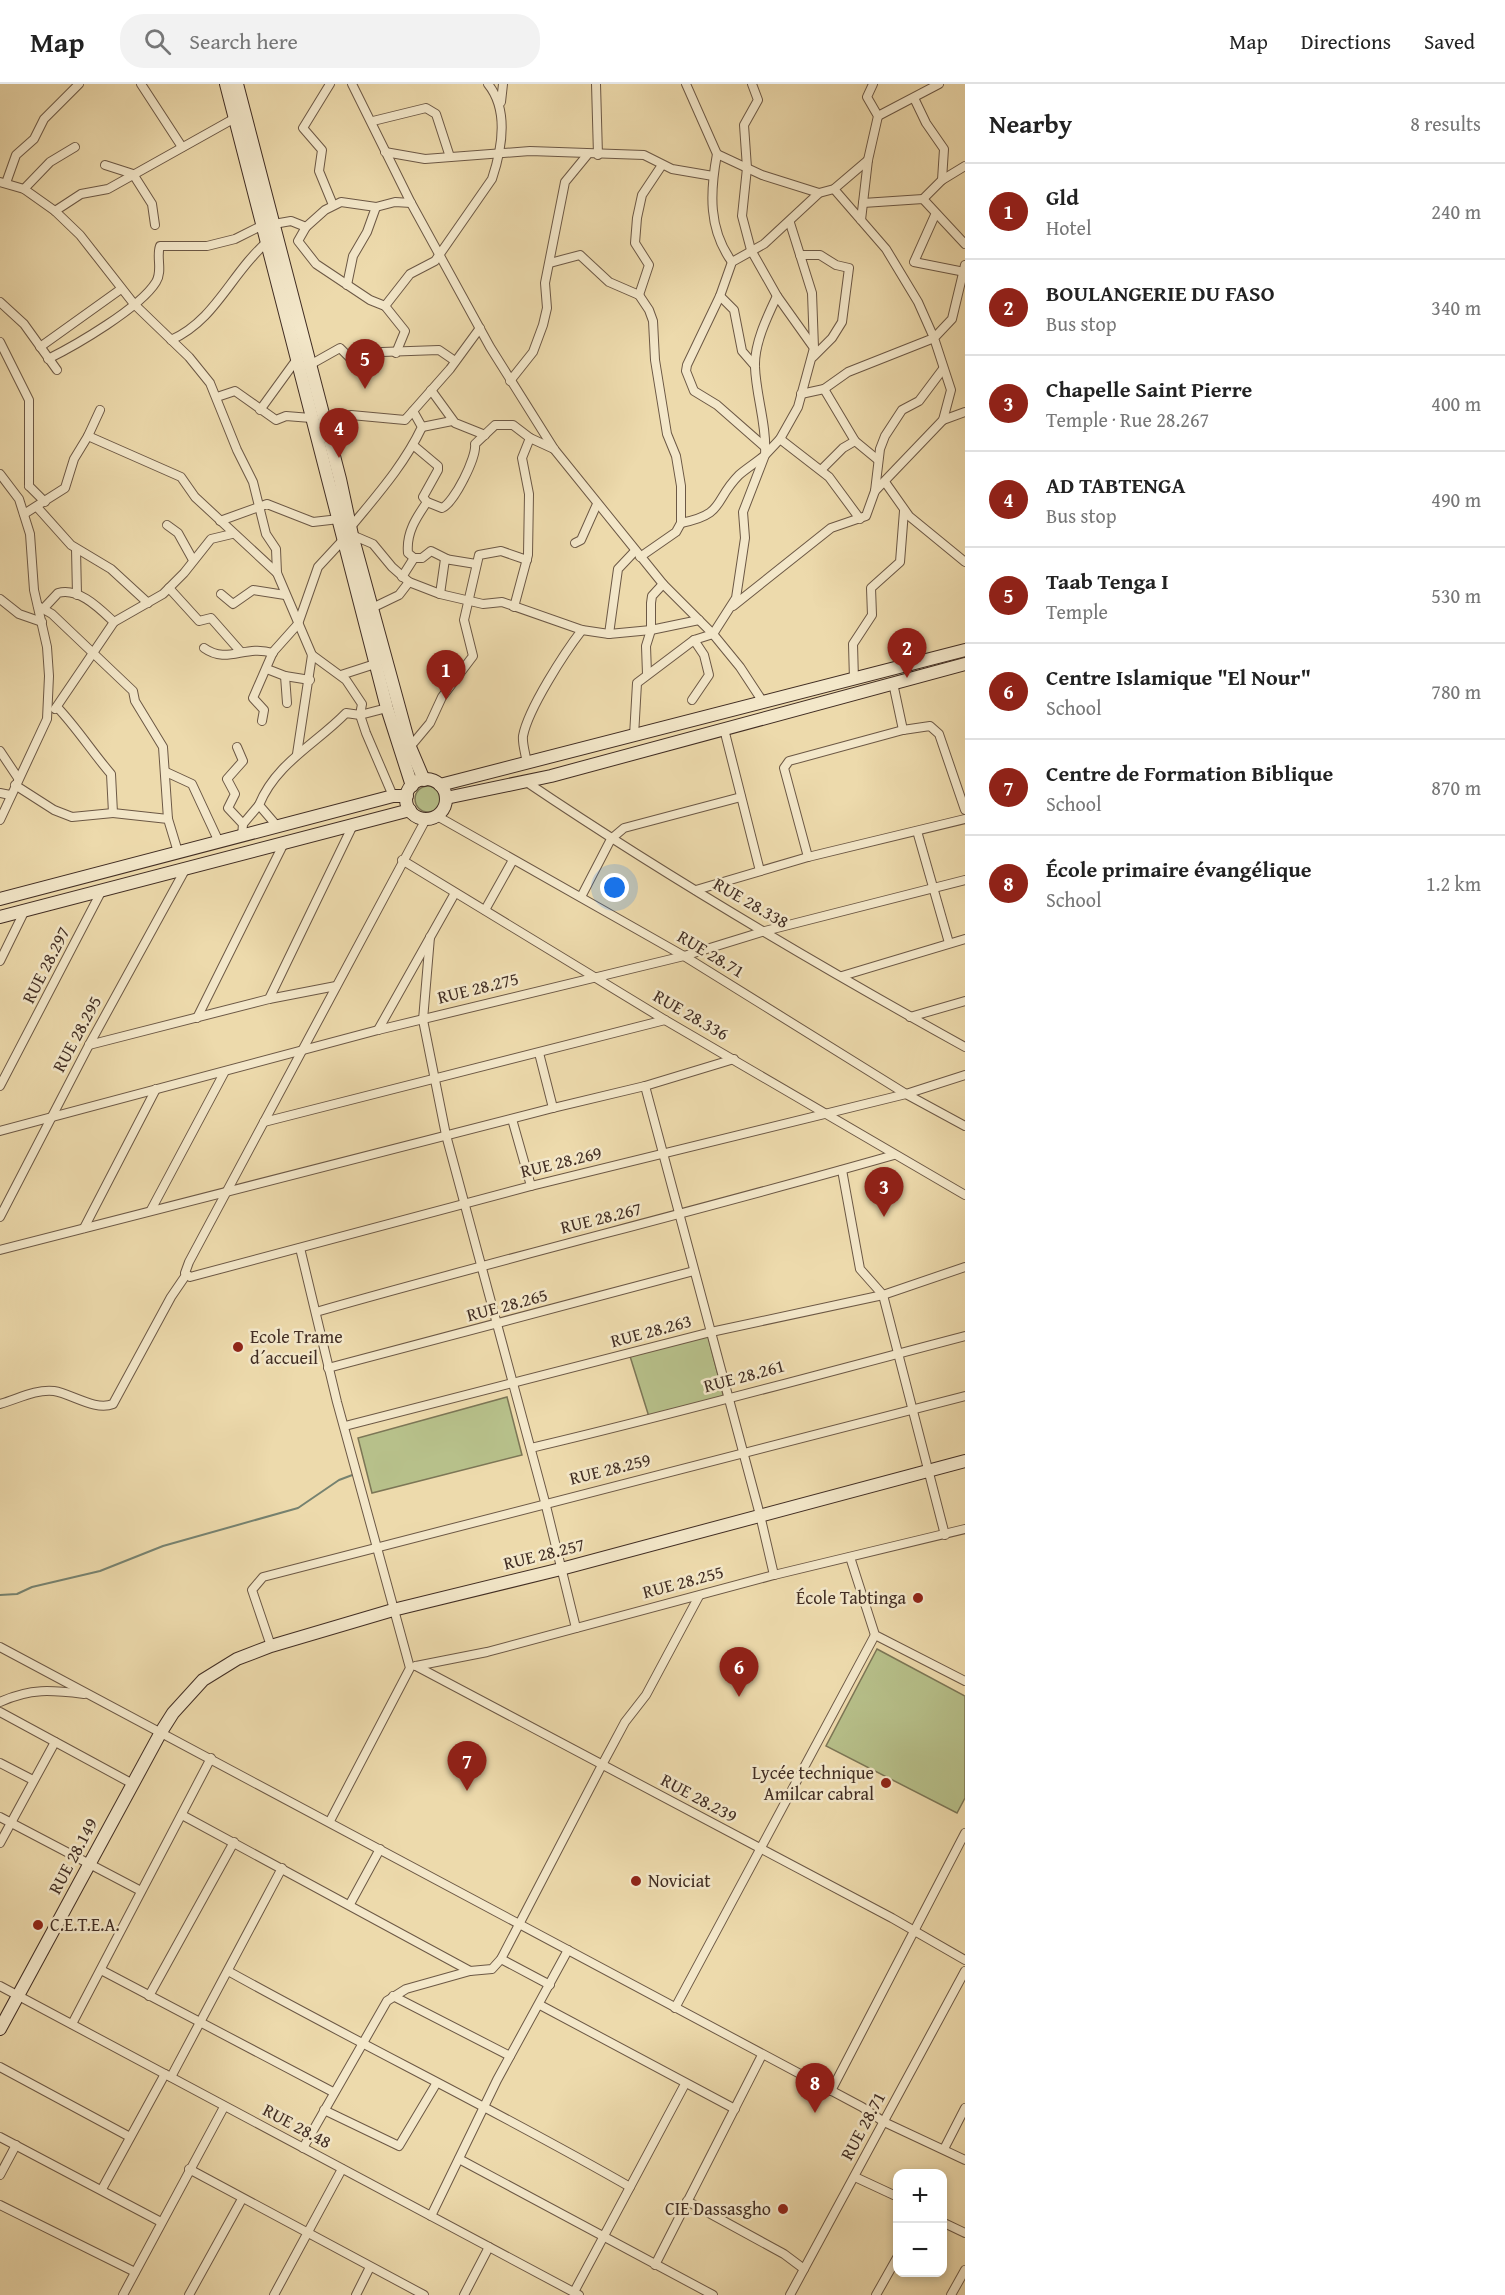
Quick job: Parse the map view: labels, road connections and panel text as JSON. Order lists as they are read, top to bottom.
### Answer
{
  "streets": {
    "street": [
      "RUE 28.338",
      "RUE 28.71",
      "RUE 28.297",
      "RUE 28.275",
      "RUE 28.336",
      "RUE 28.295",
      "RUE 28.269",
      "RUE 28.267",
      "RUE 28.265",
      "RUE 28.263",
      "RUE 28.261",
      "RUE 28.259",
      "RUE 28.257",
      "RUE 28.255",
      "RUE 28.239",
      "RUE 28.149",
      "RUE 28.48"
    ]
  },
  "crossings": [
    ["RUE 28.338", "RUE 28.275"],
    ["RUE 28.71", "RUE 28.275"],
    ["RUE 28.71", "RUE 28.269"],
    ["RUE 28.275", "RUE 28.336"],
    ["RUE 28.275", "RUE 28.295"],
    ["RUE 28.336", "RUE 28.269"],
    ["RUE 28.336", "RUE 28.267"],
    ["RUE 28.259", "RUE 28.257"],
    ["RUE 28.257", "RUE 28.149"],
    ["RUE 28.255", "RUE 28.239"],
    ["RUE 28.149", "RUE 28.48"]
  ],
  "places": [
    "Ecole Trame d´accueil",
    "École Tabtinga",
    "Lycée technique Amilcar cabral",
    "Noviciat",
    "C.E.T.E.A.",
    "CIE Dassasgho"
  ],
  "page": {
    "header": "Map",
    "search": "Search here",
    "nav": ["Map", "Directions", "Saved"],
    "heading": ["Nearby", "8 results"],
    "list": [
      {
        "mark": "1",
        "name": "Gld",
        "note": "Hotel",
        "value": "240 m"
      },
      {
        "mark": "2",
        "name": "BOULANGERIE DU FASO",
        "note": "Bus stop",
        "value": "340 m"
      },
      {
        "mark": "3",
        "name": "Chapelle Saint Pierre",
        "note": "Temple · Rue 28.267",
        "value": "400 m"
      },
      {
        "mark": "4",
        "name": "AD TABTENGA",
        "note": "Bus stop",
        "value": "490 m"
      },
      {
        "mark": "5",
        "name": "Taab Tenga I",
        "note": "Temple",
        "value": "530 m"
      },
      {
        "mark": "6",
        "name": "Centre Islamique \"El Nour\"",
        "note": "School",
        "value": "780 m"
      },
      {
        "mark": "7",
        "name": "Centre de Formation Biblique",
        "note": "School",
        "value": "870 m"
      },
      {
        "mark": "8",
        "name": "École primaire évangélique",
        "note": "School",
        "value": "1.2 km"
      }
    ],
    "pins": [
      "5",
      "4",
      "2",
      "1",
      "3",
      "6",
      "7",
      "8"
    ],
    "map_buttons": ["+", "−"]
  }
}
